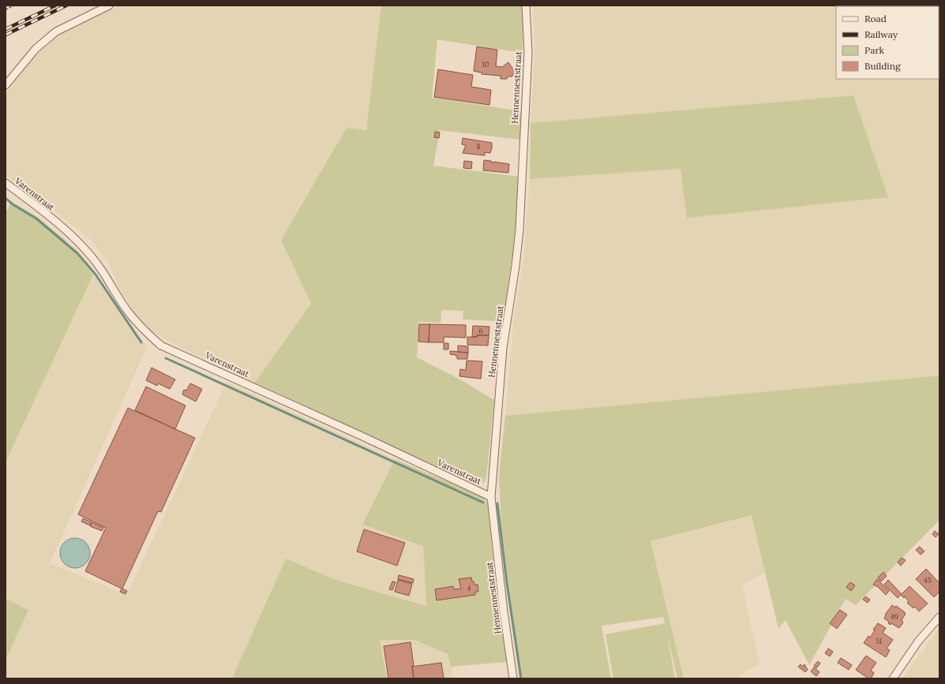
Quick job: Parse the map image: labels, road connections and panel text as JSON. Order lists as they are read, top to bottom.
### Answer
{
  "streets": {
    "street": ["Hennenneststraat", "Varenstraat"]
  },
  "crossings": [
    ["Hennenneststraat", "Varenstraat"]
  ],
  "house_numbers": [
    "10",
    "8",
    "6",
    "45",
    "4",
    "49",
    "51"
  ],
  "legend": [
    "Road",
    "Railway",
    "Park",
    "Building"
  ]
}
